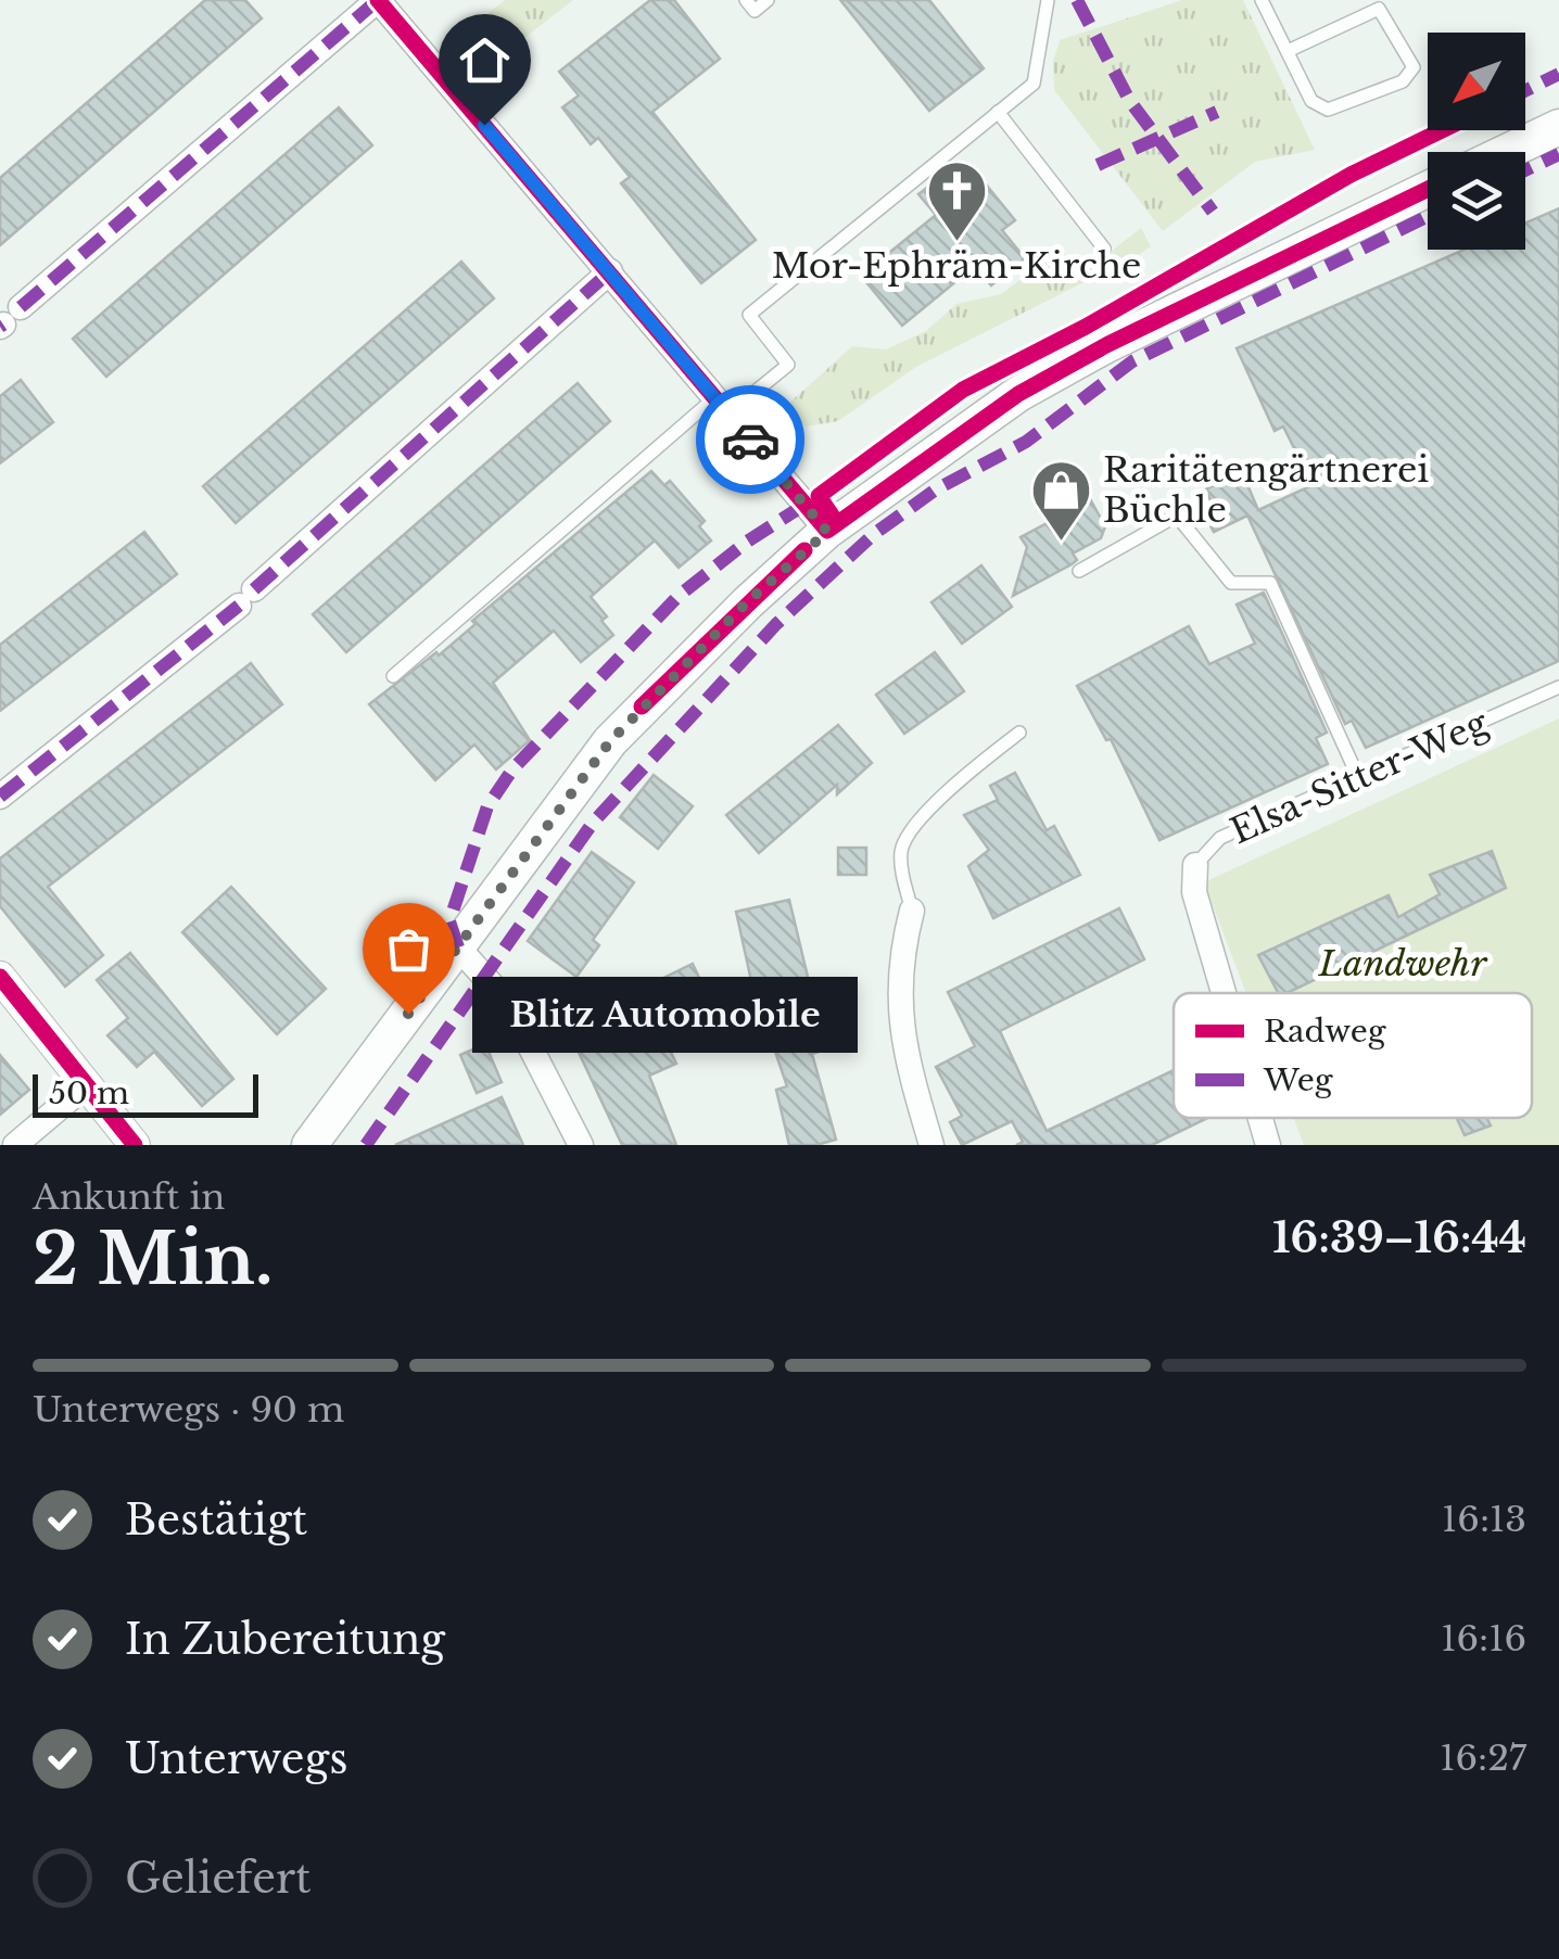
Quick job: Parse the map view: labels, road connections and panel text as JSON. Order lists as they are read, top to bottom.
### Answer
{
  "streets": {
    "street": ["Elsa-Sitter-Weg"]
  },
  "parks": ["Landwehr"],
  "places": {
    "church": ["Mor-Ephräm-Kirche"],
    "shop": ["Raritätengärtnerei Büchle"],
    "other": ["Blitz Automobile"]
  },
  "legend": ["Radweg", "Weg"],
  "scale_bar": "50 m",
  "north": "bottom left",
  "page": {
    "bubble": "Blitz Automobile",
    "scale": "50 m",
    "heading": ["2 Min.", "Ankunft in", "16:39–16:44"],
    "bar": "Unterwegs · 90 m",
    "list": [
      ["Bestätigt", "16:13"],
      ["In Zubereitung", "16:16"],
      ["Unterwegs", "16:27"],
      "Geliefert"
    ]
  }
}
